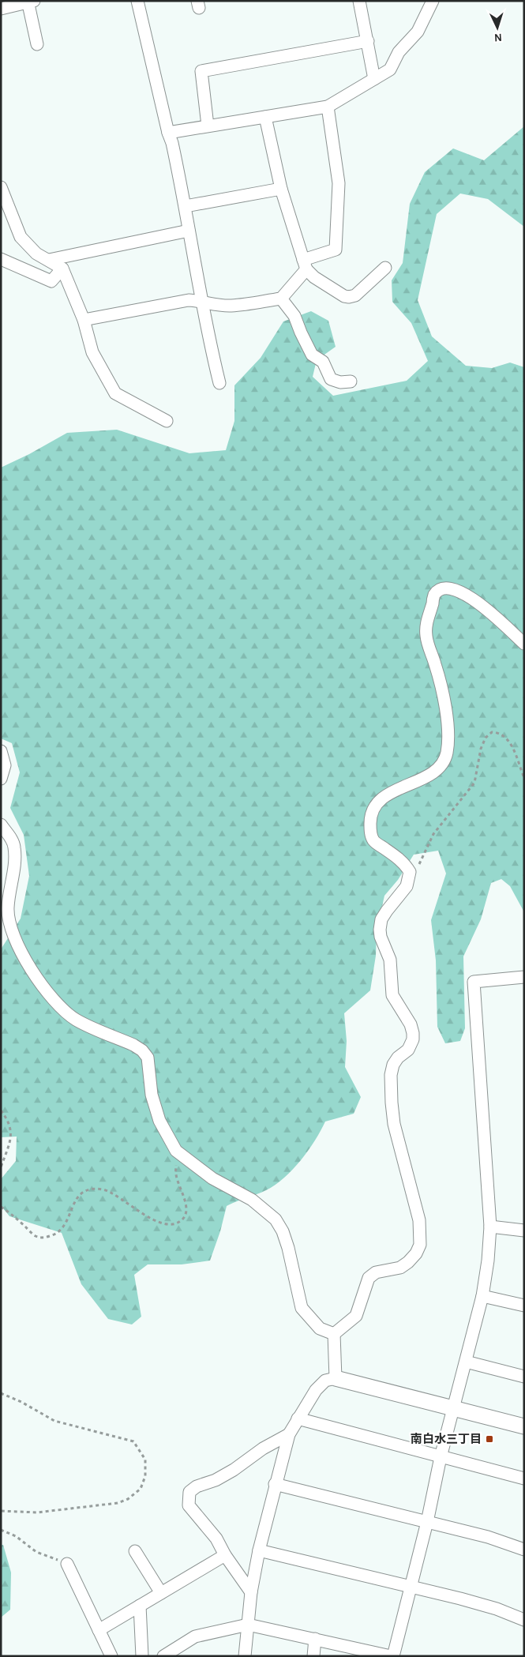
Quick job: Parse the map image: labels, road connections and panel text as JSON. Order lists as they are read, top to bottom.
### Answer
{
  "places": {
    "transit": ["南白水三丁目"]
  },
  "north": "bottom"
}
